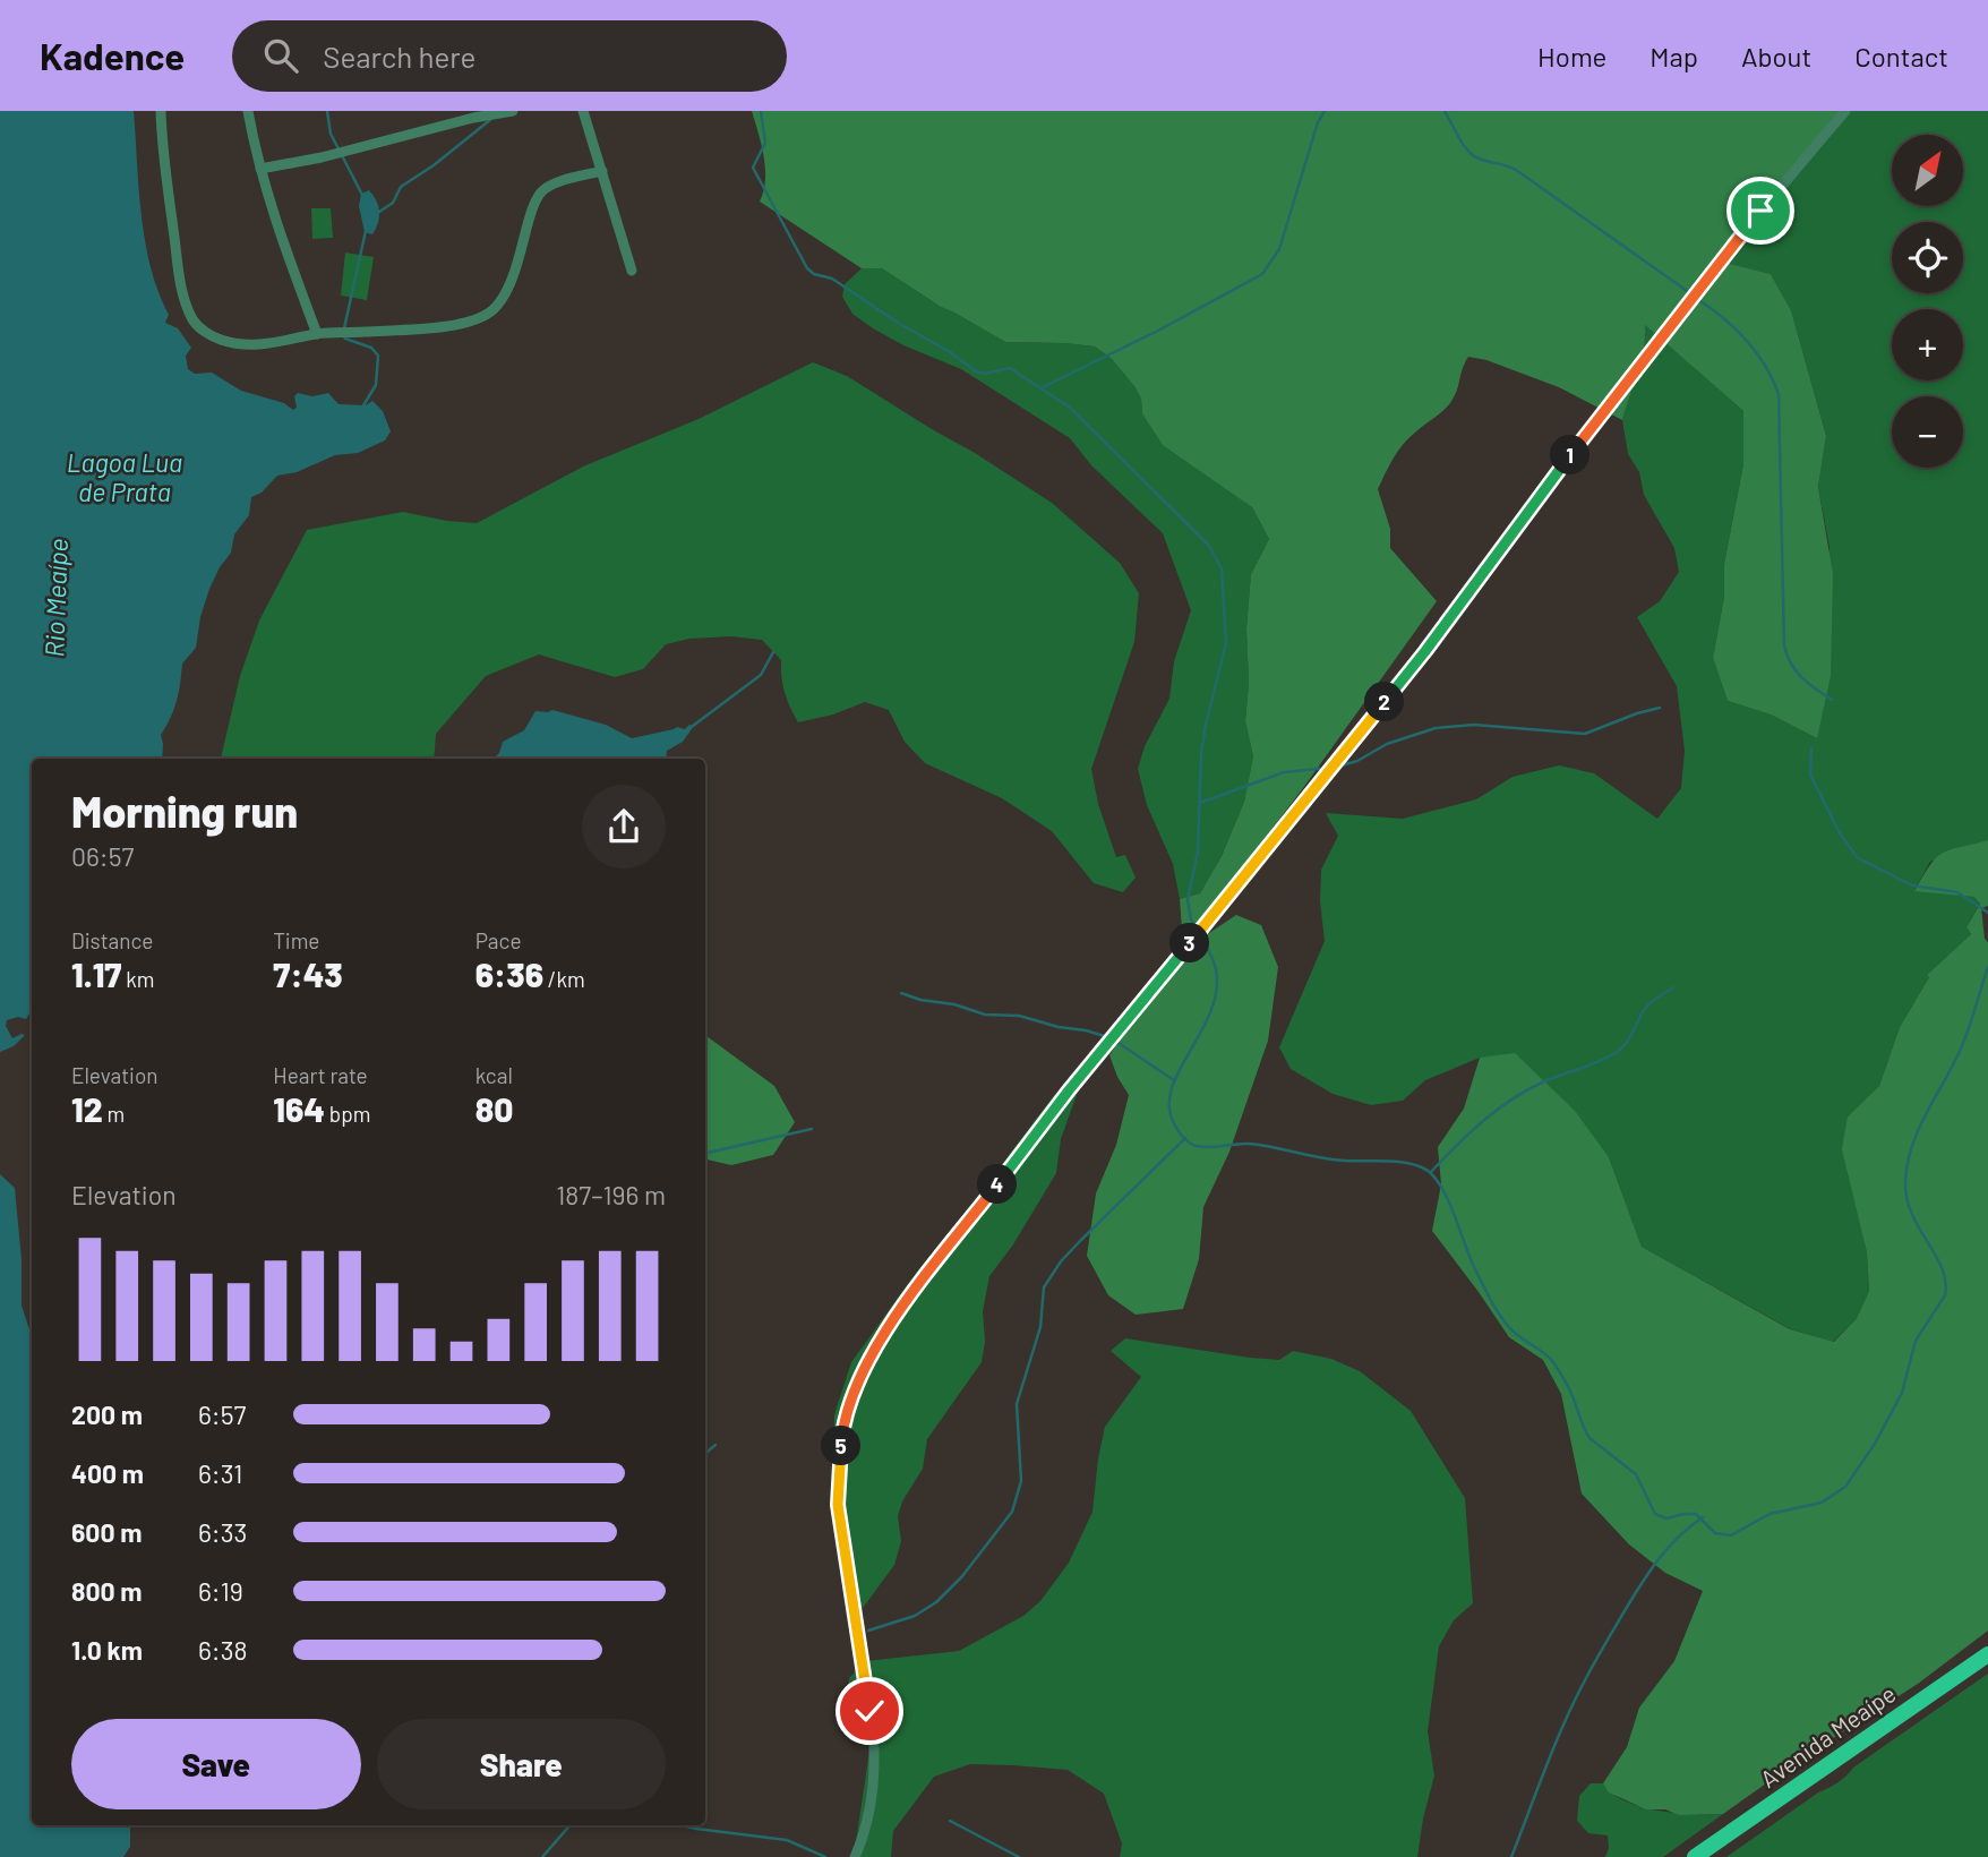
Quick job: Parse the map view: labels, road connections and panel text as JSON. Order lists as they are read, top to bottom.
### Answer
{
  "streets": {
    "main road": ["Avenida Meaípe"]
  },
  "water": ["Lagoa Lua de Prata", "Rio Meaípe"],
  "north": "top right",
  "page": {
    "header": "Kadence",
    "search": "Search here",
    "nav": [
      "Home",
      "Map",
      "About",
      "Contact"
    ],
    "map_buttons": ["+", "−"],
    "pins": [
      "1",
      "2",
      "3",
      "4",
      "5"
    ],
    "heading": ["Morning run", "06:57"],
    "stats": [
      ["Distance", "1.17 km"],
      ["Time", "7:43"],
      ["Pace", "6:36 /km"],
      ["Elevation", "12 m"],
      ["Heart rate", "164 bpm"],
      ["kcal", "80"]
    ],
    "chart": ["Elevation", "187–196 m"],
    "list": [
      {
        "name": "200 m",
        "note": "6:57"
      },
      {
        "name": "400 m",
        "note": "6:31"
      },
      {
        "name": "600 m",
        "note": "6:33"
      },
      {
        "name": "800 m",
        "note": "6:19"
      },
      {
        "name": "1.0 km",
        "note": "6:38"
      }
    ],
    "buttons": ["Save", "Share"]
  }
}
